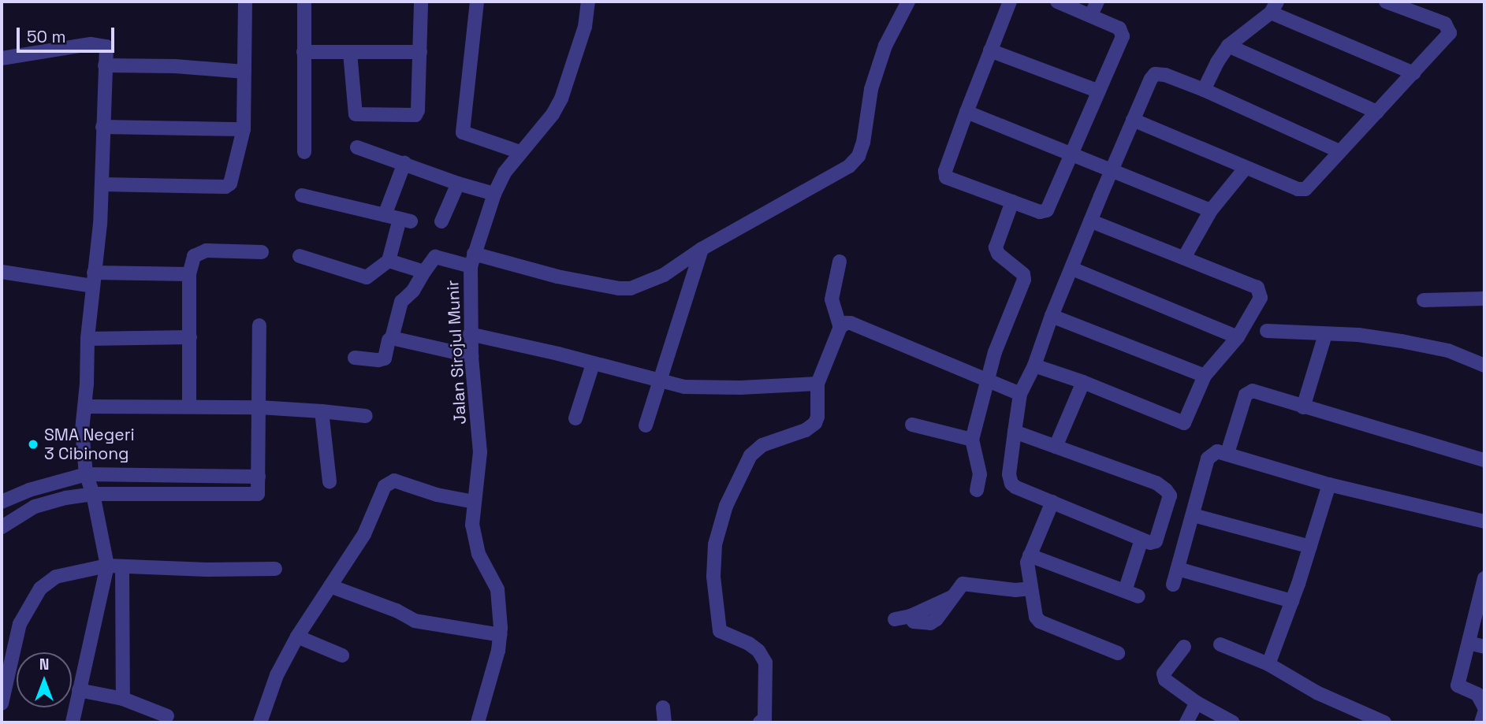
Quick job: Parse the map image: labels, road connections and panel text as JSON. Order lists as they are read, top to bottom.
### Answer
{
  "streets": {
    "street": ["Jalan Sirojul Munir"]
  },
  "places": ["SMA Negeri 3 Cibinong"],
  "scale_bar": "50 m",
  "north": "top"
}
